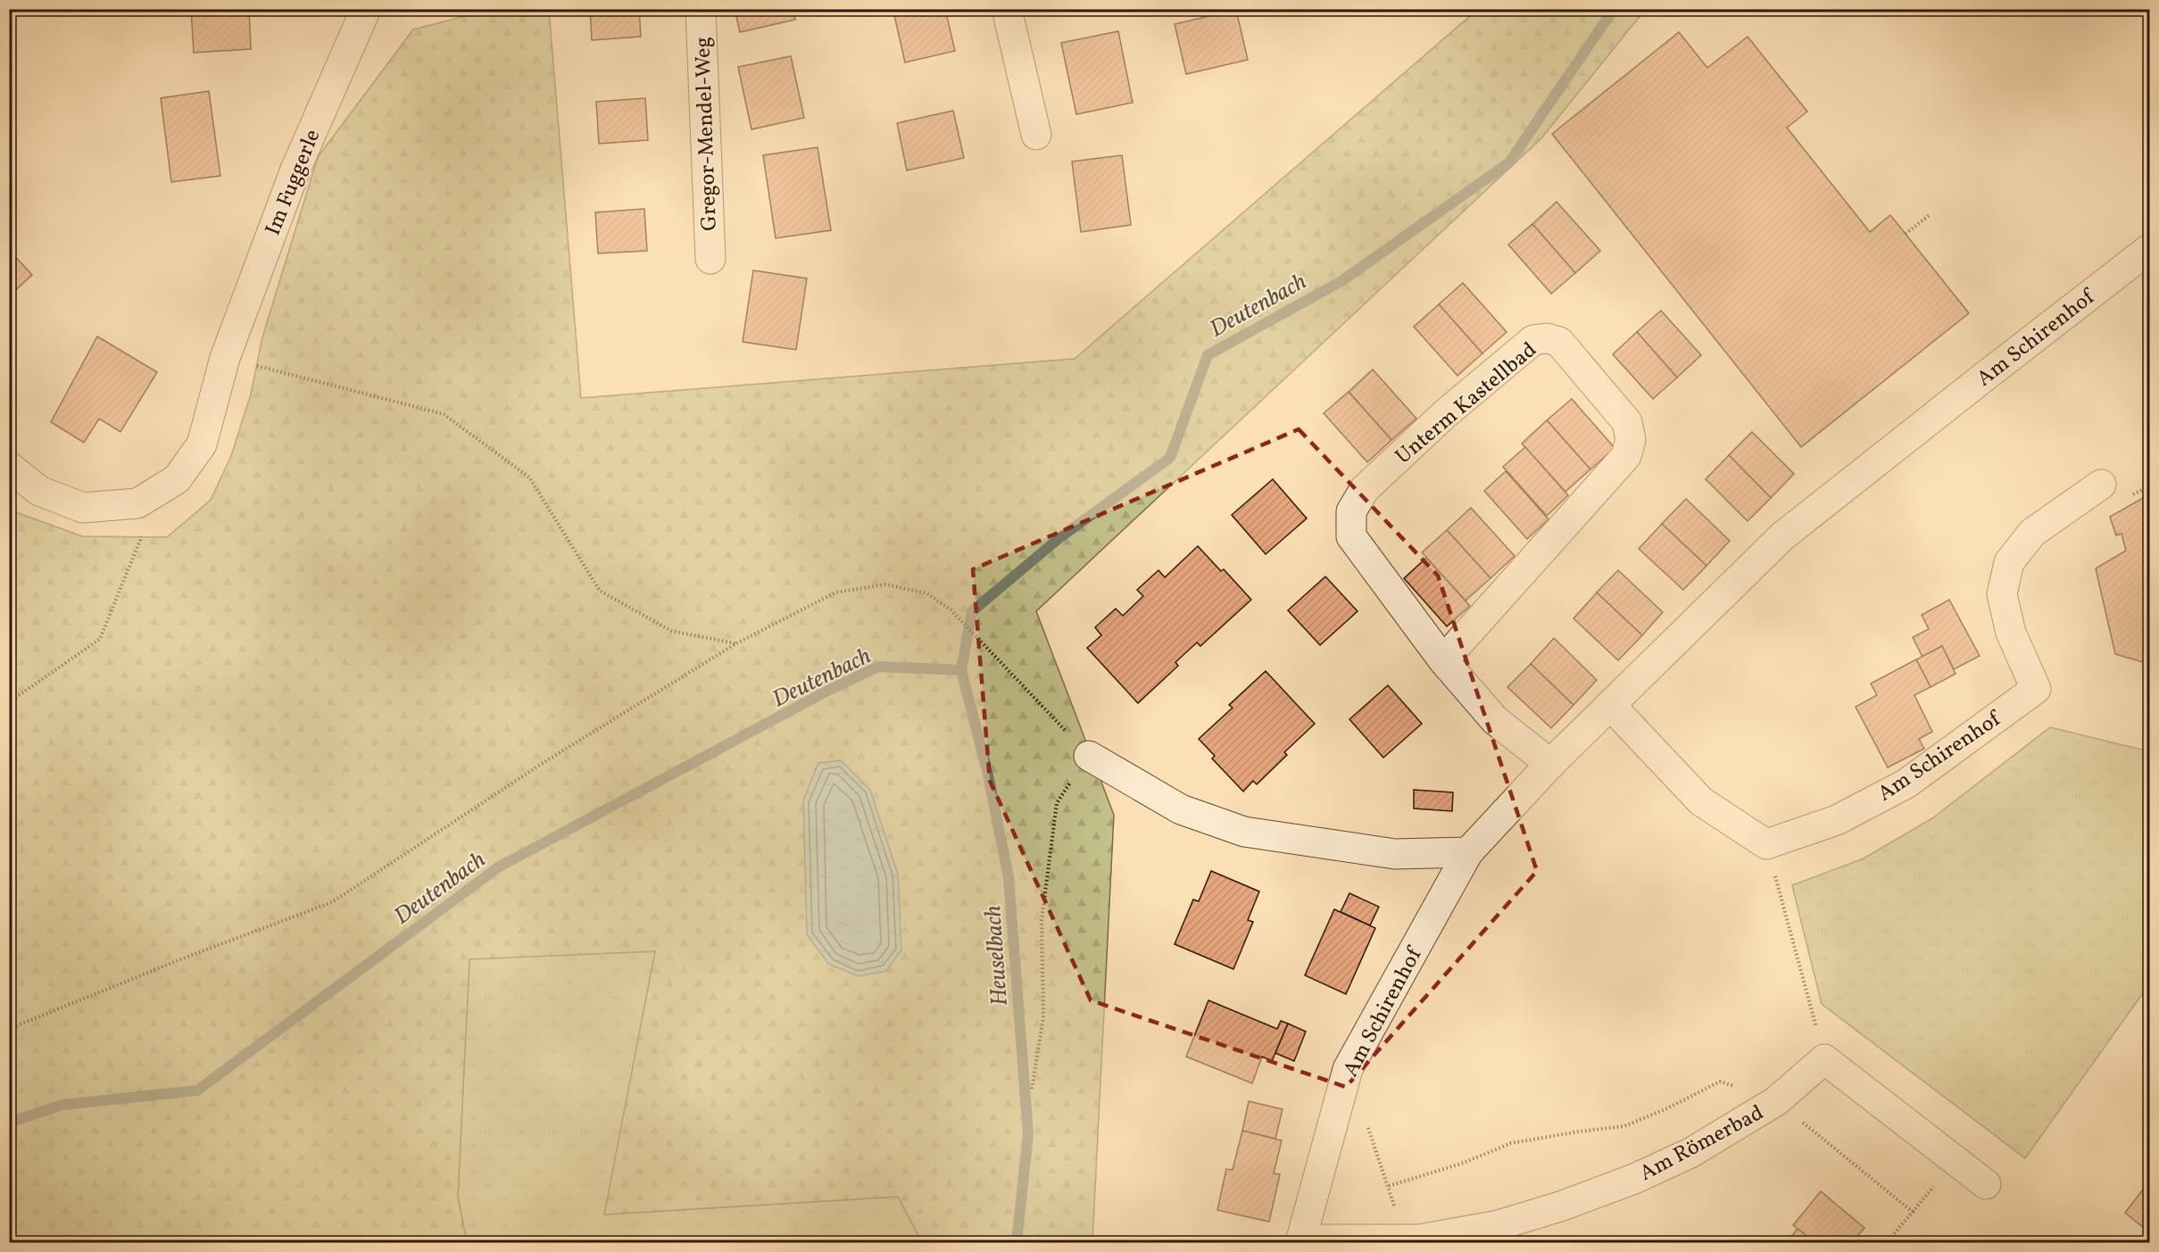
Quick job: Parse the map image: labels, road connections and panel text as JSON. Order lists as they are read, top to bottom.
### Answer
{
  "streets": {
    "street": [
      "Gregor-Mendel-Weg",
      "Im Fuggerle",
      "Am Schirenhof",
      "Unterm Kastellbad",
      "Am Römerbad"
    ]
  },
  "crossings": [
    ["Am Schirenhof", "Unterm Kastellbad"],
    ["Am Schirenhof", "Am Römerbad"]
  ],
  "water": ["Deutenbach", "Heuselbach"]
}
